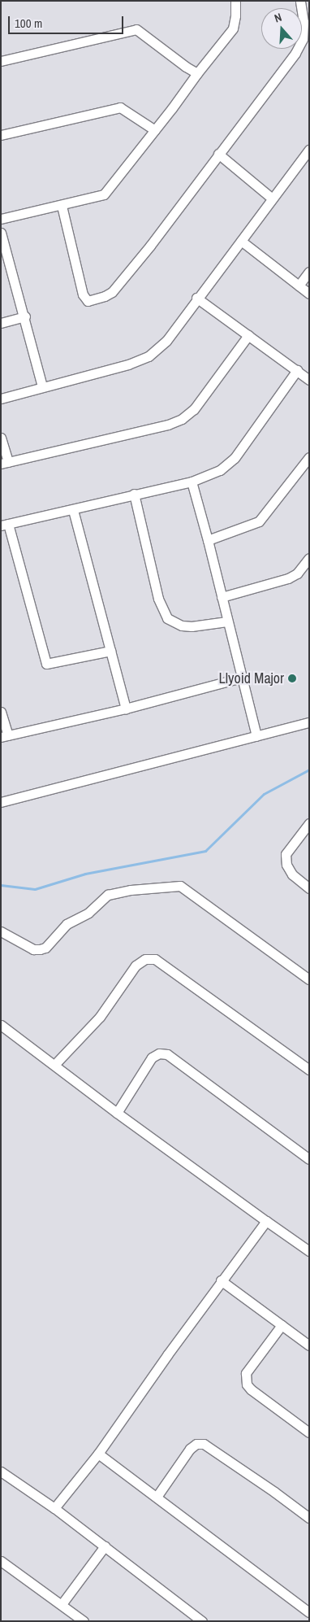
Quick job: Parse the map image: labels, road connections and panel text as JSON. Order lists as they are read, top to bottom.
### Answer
{
  "places": ["Llyoid Major"],
  "scale_bar": "100 m",
  "north": "top"
}
